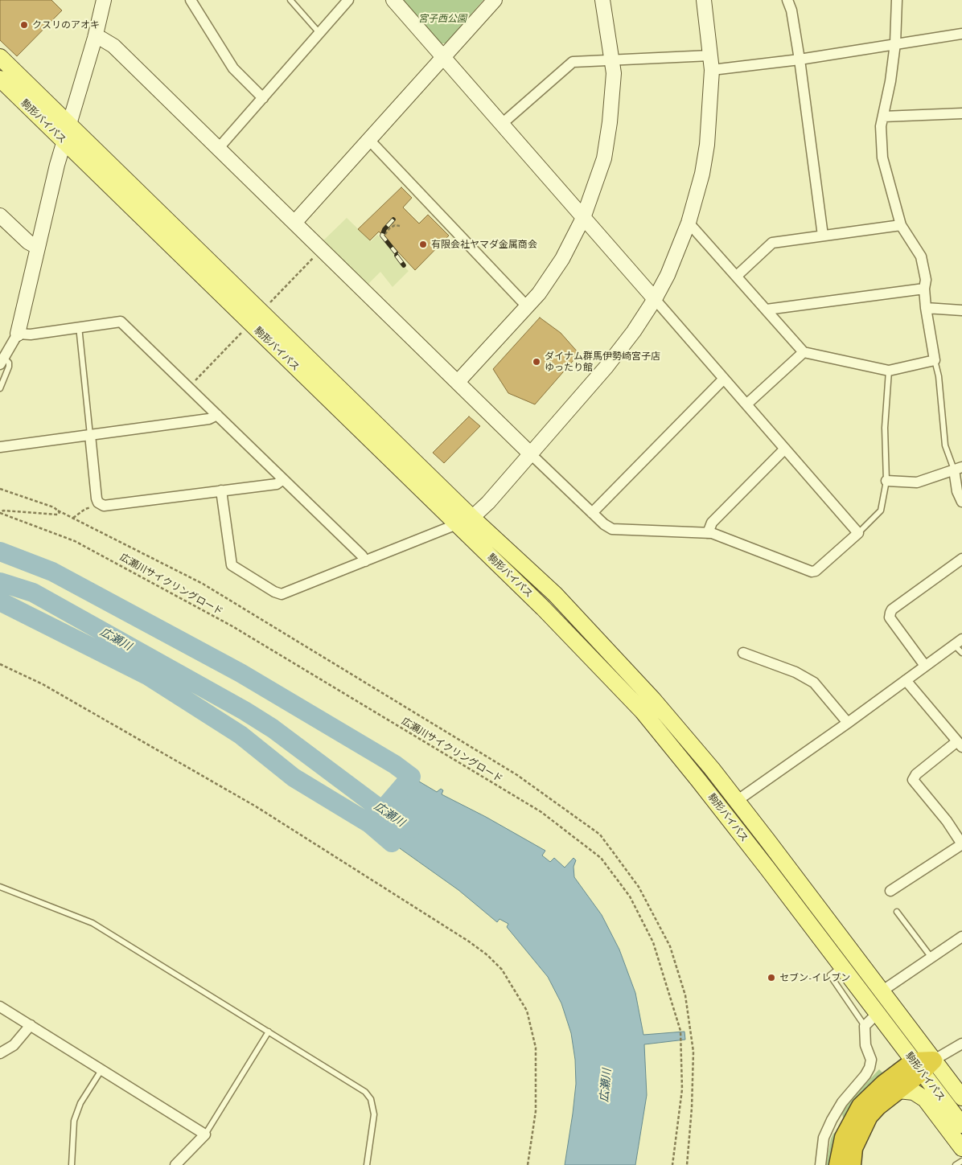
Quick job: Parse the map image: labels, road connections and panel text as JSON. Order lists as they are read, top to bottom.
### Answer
{
  "streets": {
    "main road": ["駒形バイパス"],
    "path": ["広瀬川サイクリングロード"]
  },
  "water": ["広瀬川"],
  "parks": ["宮子西公園"],
  "places": [
    "クスリのアオキ",
    "有限会社ヤマダ金属商会",
    "ダイナム群馬伊勢崎宮子店 ゆったり館",
    "セブン-イレブン"
  ]
}
